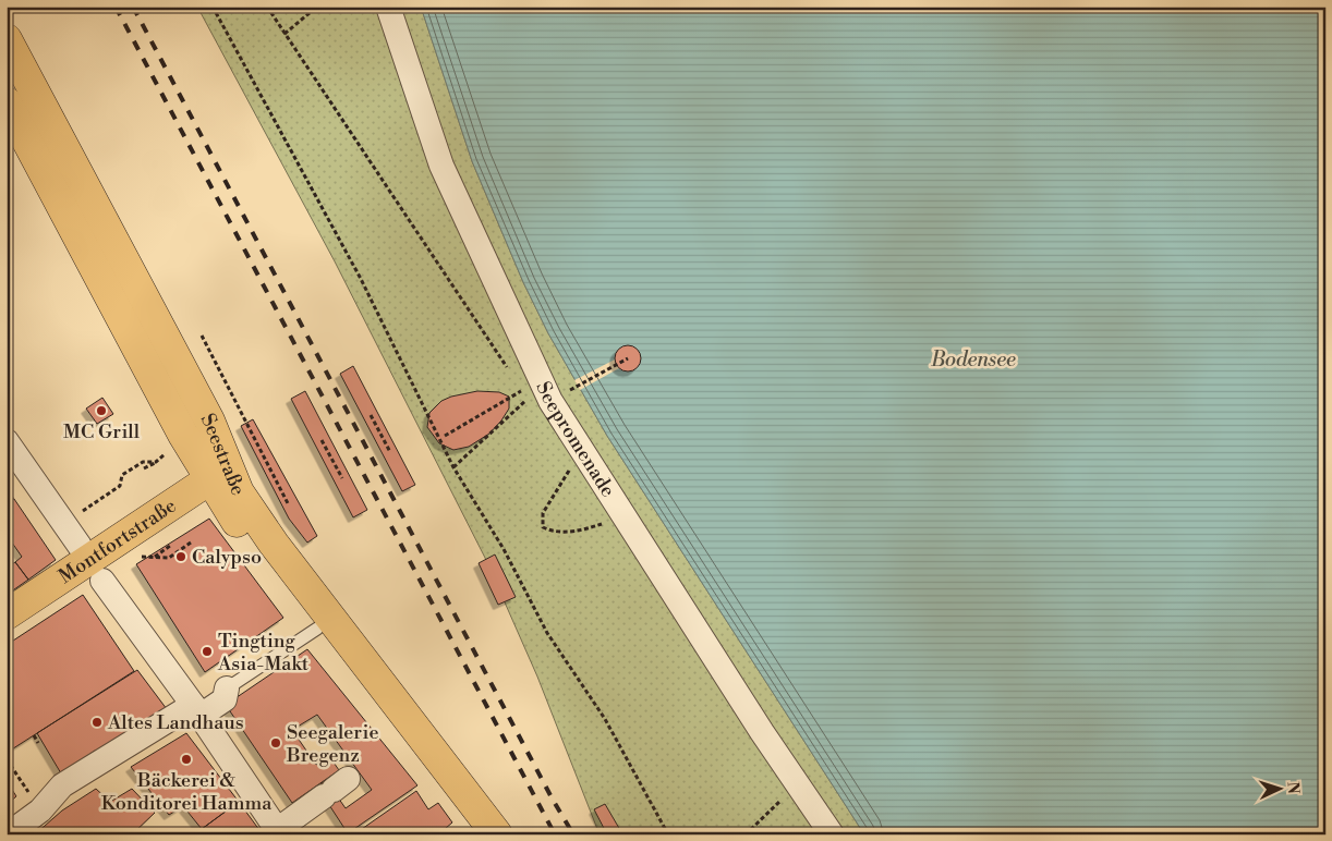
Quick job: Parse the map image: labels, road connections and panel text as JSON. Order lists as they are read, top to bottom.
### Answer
{
  "streets": {
    "main road": ["Seestraße", "Montfortstraße"],
    "street": ["Seepromenade"]
  },
  "crossings": [
    ["Seestraße", "Montfortstraße"]
  ],
  "water": ["Bodensee"],
  "places": [
    "MC Grill",
    "Calypso",
    "Tingting Asia-Makt",
    "Altes Landhaus",
    "Seegalerie Bregenz",
    "Bäckerei & Konditorei Hamma"
  ],
  "north": "right"
}
